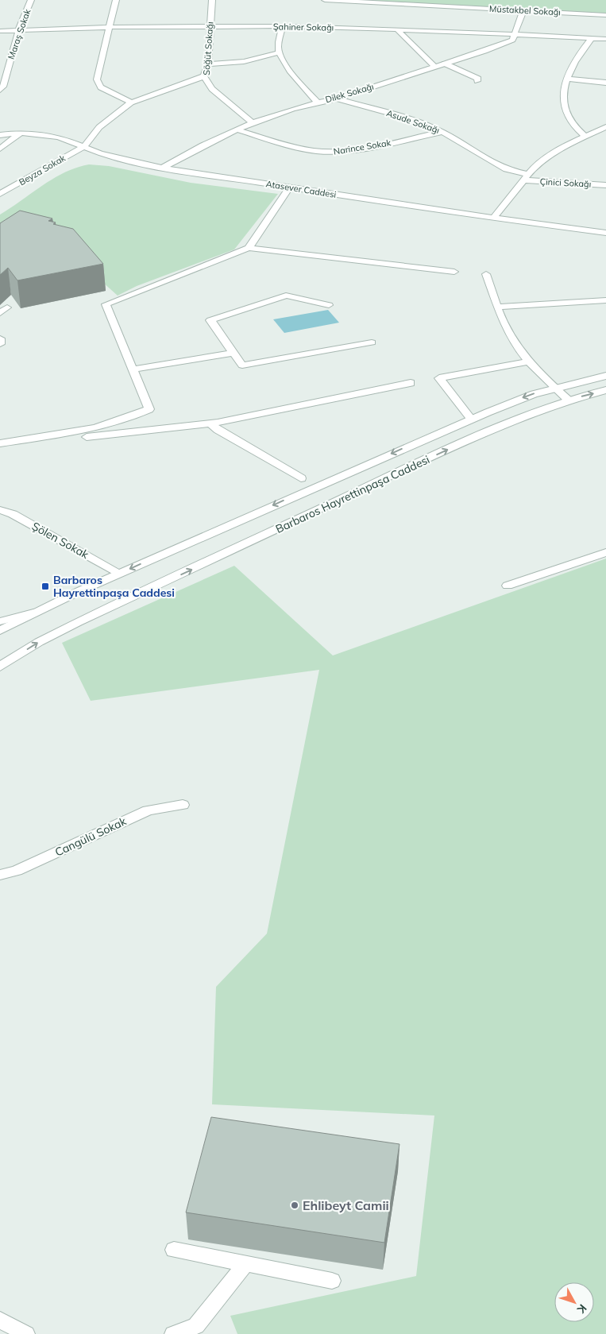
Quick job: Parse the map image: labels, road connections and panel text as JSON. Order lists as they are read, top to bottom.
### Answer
{
  "streets": {
    "street": [
      "Müstakbel Sokağı",
      "Şahiner Sokağı",
      "Maraş Sokak",
      "Söğüt Sokağı",
      "Dilek Sokağı",
      "Asude Sokağı",
      "Narince Sokak",
      "Beyza Sokak",
      "Çinici Sokağı",
      "Atasever Caddesi",
      "Barbaros Hayrettinpaşa Caddesi",
      "Şölen Sokak",
      "Cangülü Sokak"
    ]
  },
  "crossings": [
    ["Şahiner Sokağı", "Maraş Sokak"],
    ["Şahiner Sokağı", "Söğüt Sokağı"],
    ["Şahiner Sokağı", "Dilek Sokağı"],
    ["Söğüt Sokağı", "Dilek Sokağı"],
    ["Dilek Sokağı", "Asude Sokağı"],
    ["Dilek Sokağı", "Narince Sokak"],
    ["Dilek Sokağı", "Atasever Caddesi"],
    ["Asude Sokağı", "Narince Sokak"],
    ["Asude Sokağı", "Çinici Sokağı"],
    ["Beyza Sokak", "Atasever Caddesi"],
    ["Barbaros Hayrettinpaşa Caddesi", "Şölen Sokak"]
  ],
  "places": {
    "transit": ["Barbaros Hayrettinpaşa Caddesi"],
    "other": ["Ehlibeyt Camii"]
  },
  "north": "bottom right"
}
